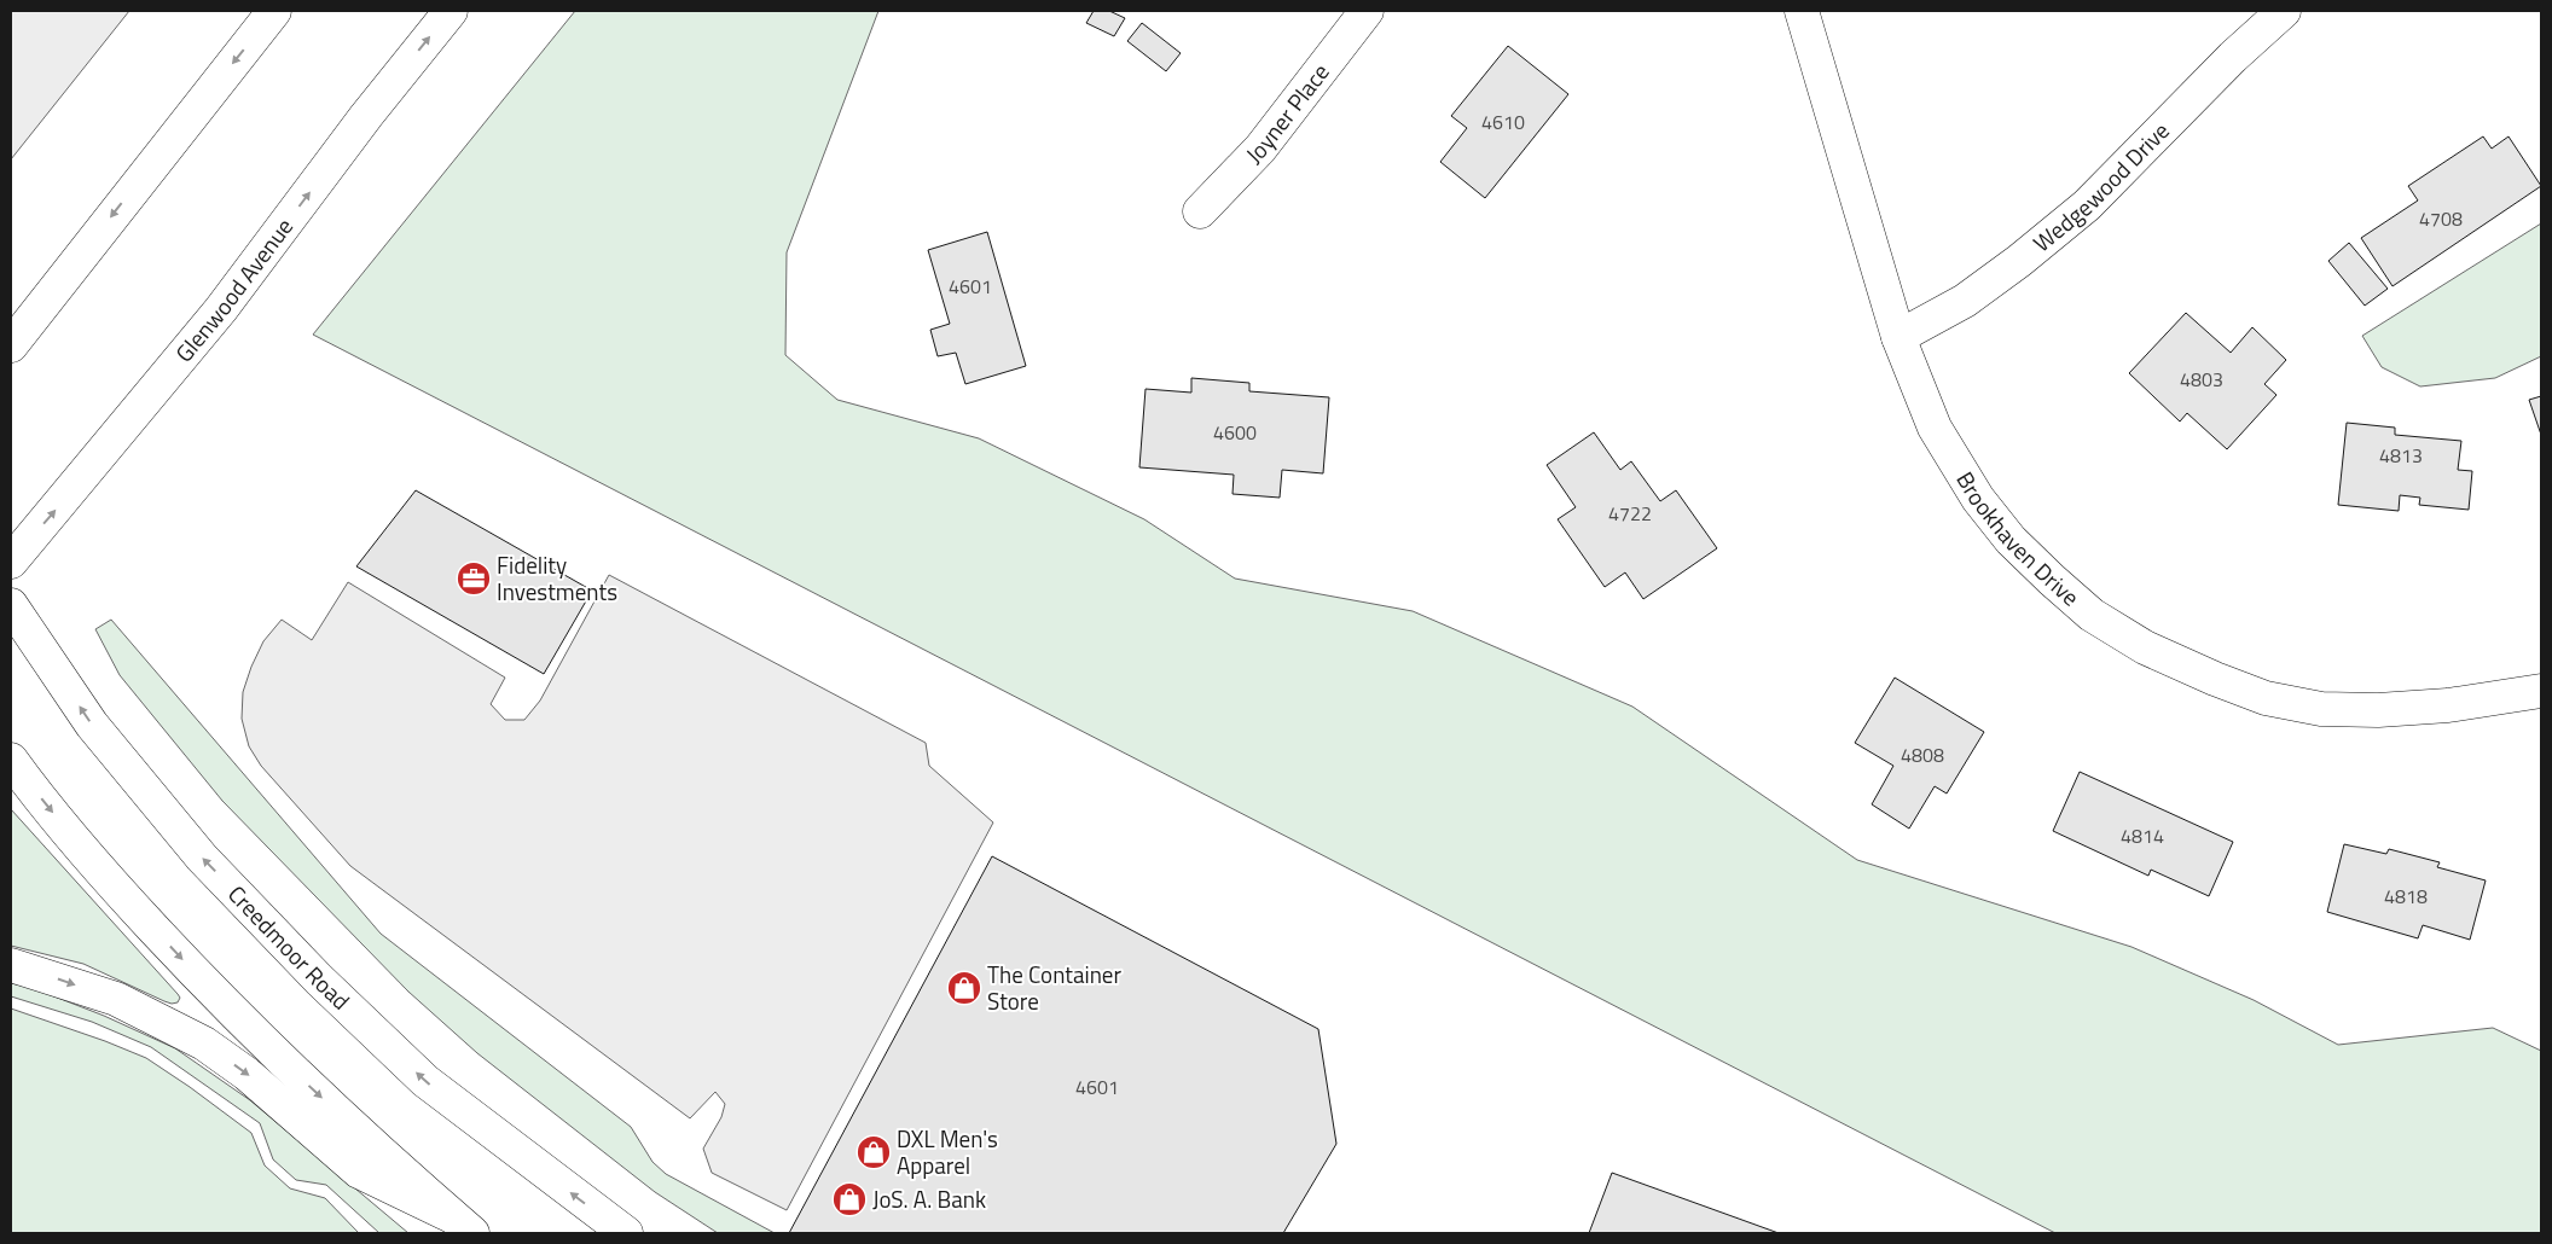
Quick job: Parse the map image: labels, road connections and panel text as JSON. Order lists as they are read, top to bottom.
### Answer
{
  "streets": {
    "main road": [
      "Joyner Place",
      "Wedgewood Drive",
      "Glenwood Avenue",
      "Brookhaven Drive",
      "Creedmoor Road"
    ]
  },
  "crossings": [
    ["Wedgewood Drive", "Brookhaven Drive"]
  ],
  "places": {
    "office": ["Fidelity Investments"],
    "shop": ["The Container Store", "DXL Men's Apparel", "JoS. A. Bank"]
  },
  "house_numbers": [
    "4610",
    "4708",
    "4601",
    "4803",
    "4600",
    "4813",
    "4722",
    "4808",
    "4814",
    "4818",
    "4601"
  ]
}
